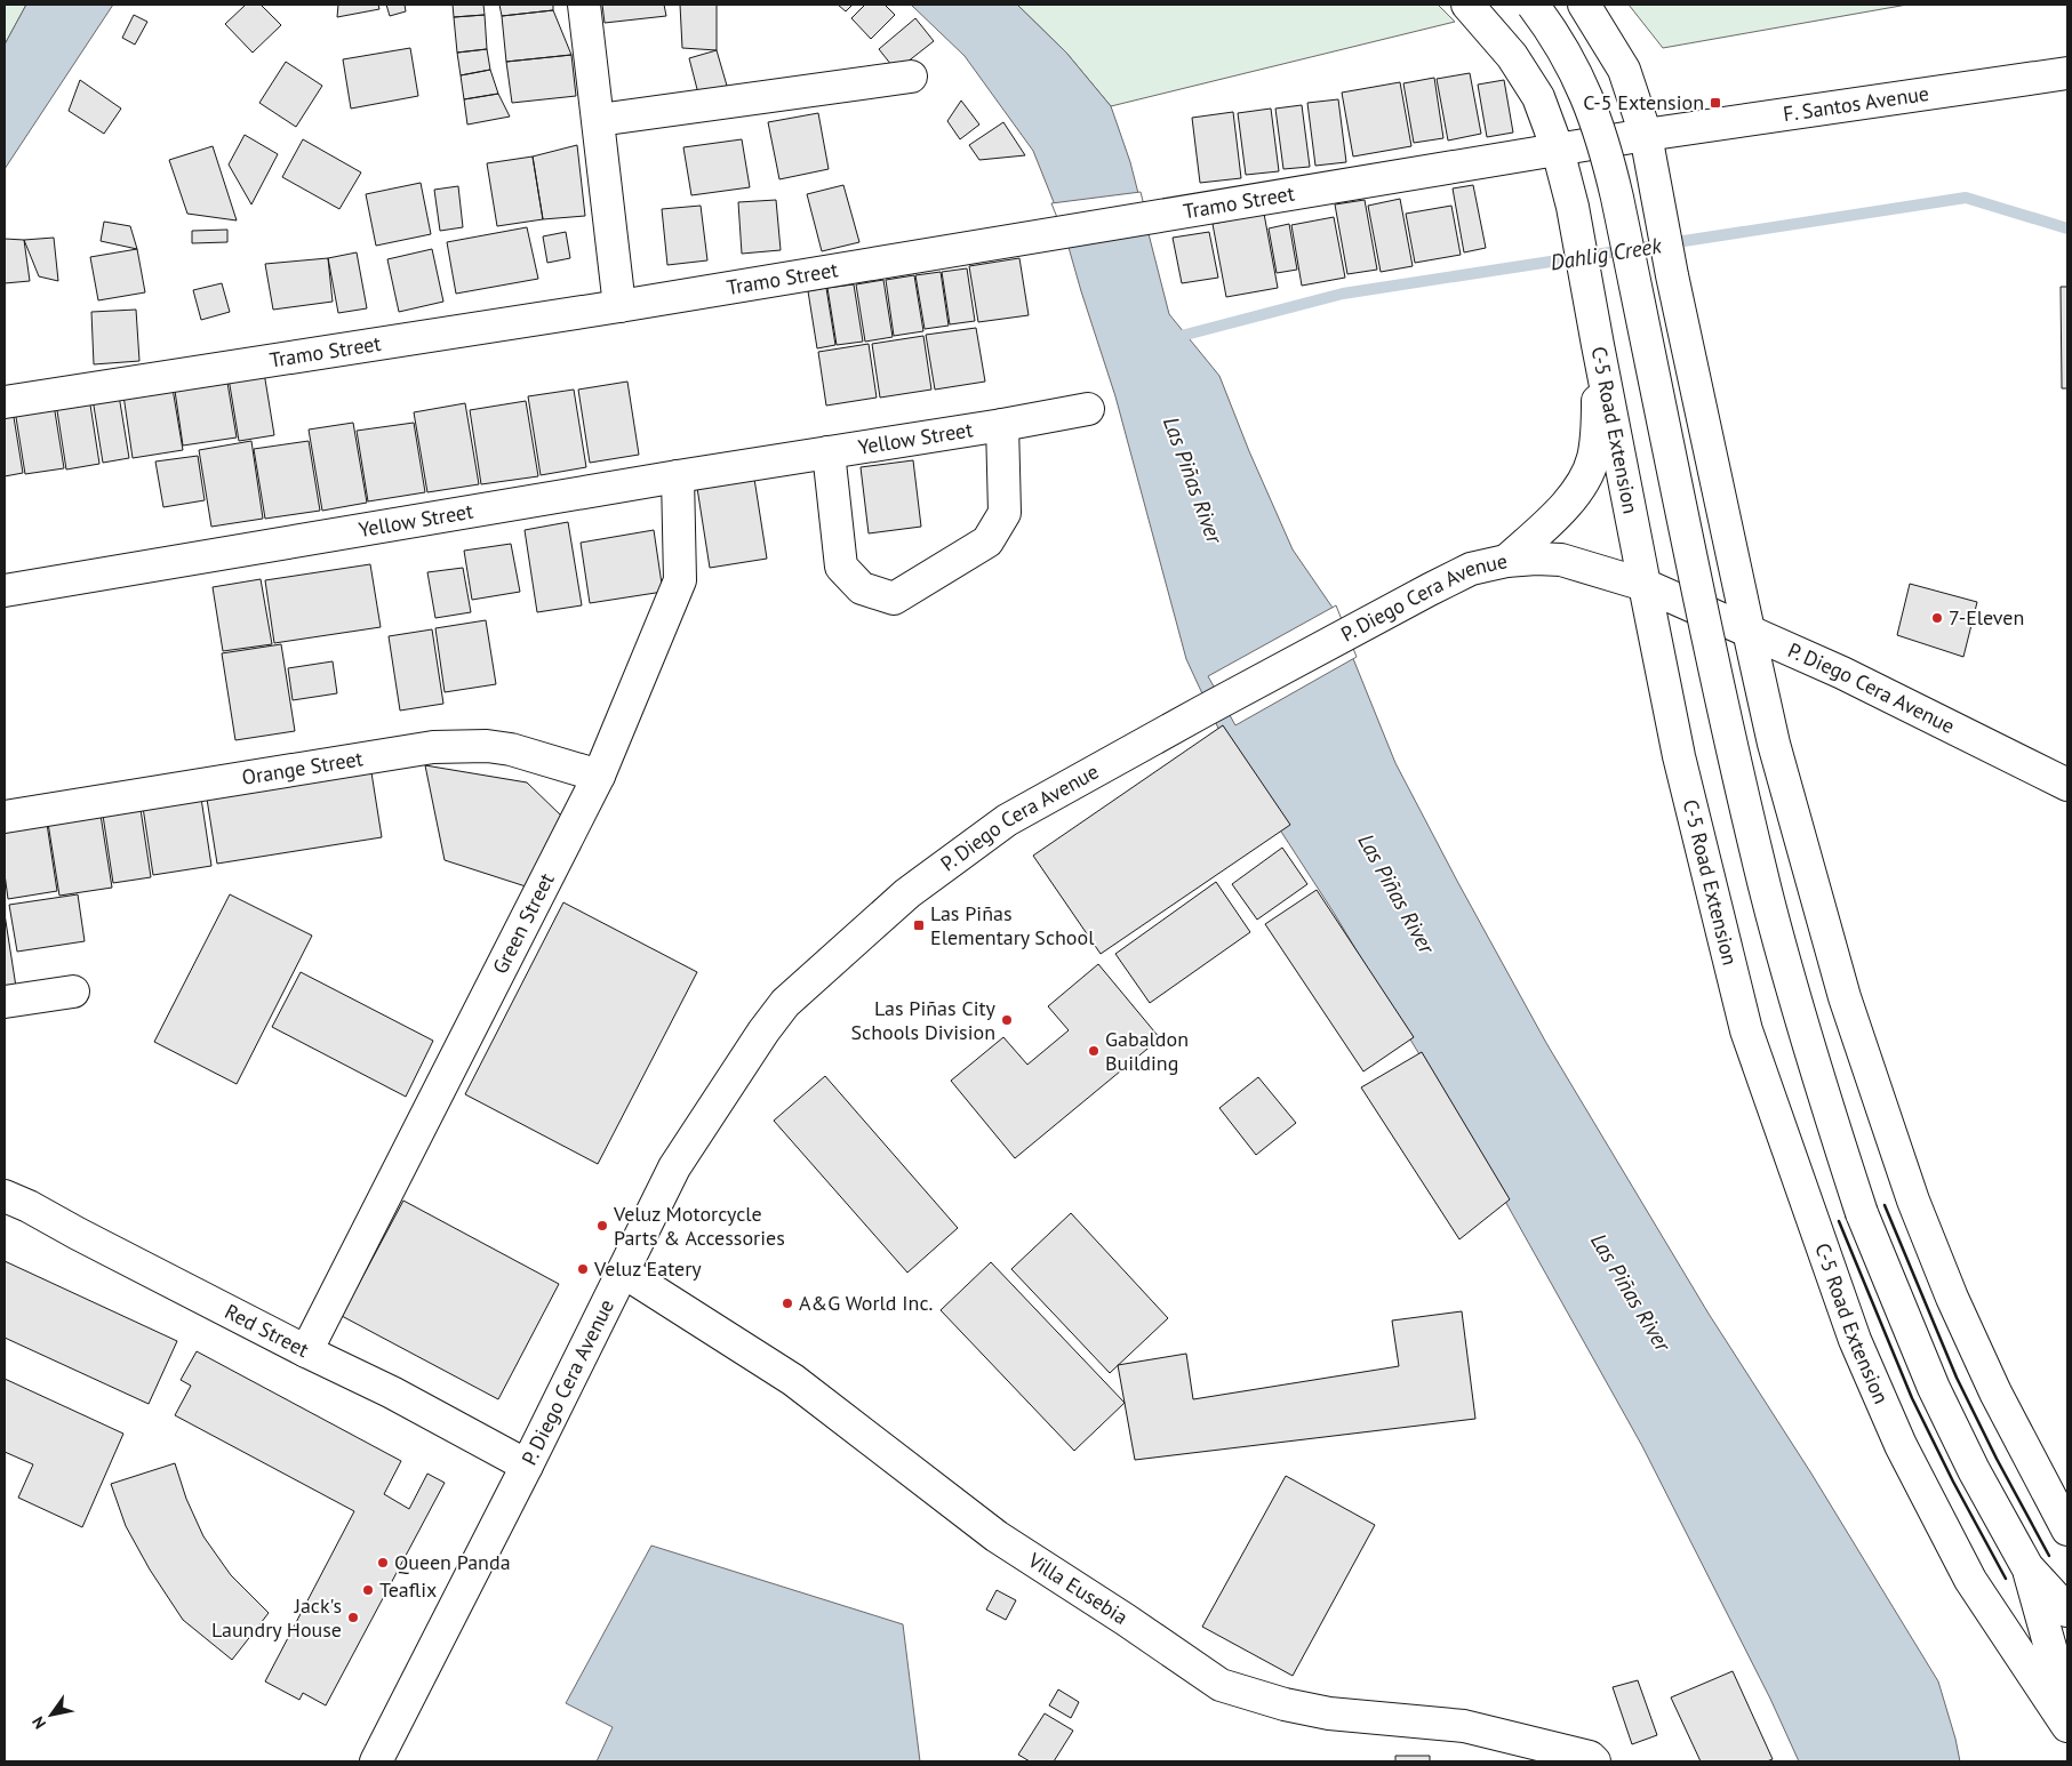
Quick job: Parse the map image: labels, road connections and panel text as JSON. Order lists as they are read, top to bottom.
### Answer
{
  "streets": {
    "main road": [
      "F. Santos Avenue",
      "Tramo Street",
      "C-5 Road Extension",
      "Yellow Street",
      "P. Diego Cera Avenue",
      "Orange Street",
      "Green Street",
      "Red Street",
      "Villa Eusebia"
    ]
  },
  "crossings": [
    ["F. Santos Avenue", "Tramo Street"],
    ["F. Santos Avenue", "C-5 Road Extension"],
    ["Tramo Street", "C-5 Road Extension"],
    ["C-5 Road Extension", "P. Diego Cera Avenue"],
    ["Yellow Street", "Green Street"],
    ["P. Diego Cera Avenue", "Red Street"],
    ["P. Diego Cera Avenue", "Villa Eusebia"],
    ["Orange Street", "Green Street"],
    ["Green Street", "Red Street"]
  ],
  "water": ["Dahlig Creek", "Las Piñas River"],
  "places": {
    "transit": ["C-5 Extension", "Las Piñas Elementary School"],
    "other": [
      "7-Eleven",
      "Las Piñas City Schools Division",
      "Gabaldon Building",
      "Veluz Motorcycle Parts & Accessories",
      "Veluz Eatery",
      "A&G World Inc.",
      "Queen Panda",
      "Teaflix",
      "Jack's Laundry House"
    ]
  },
  "north": "bottom left"
}
